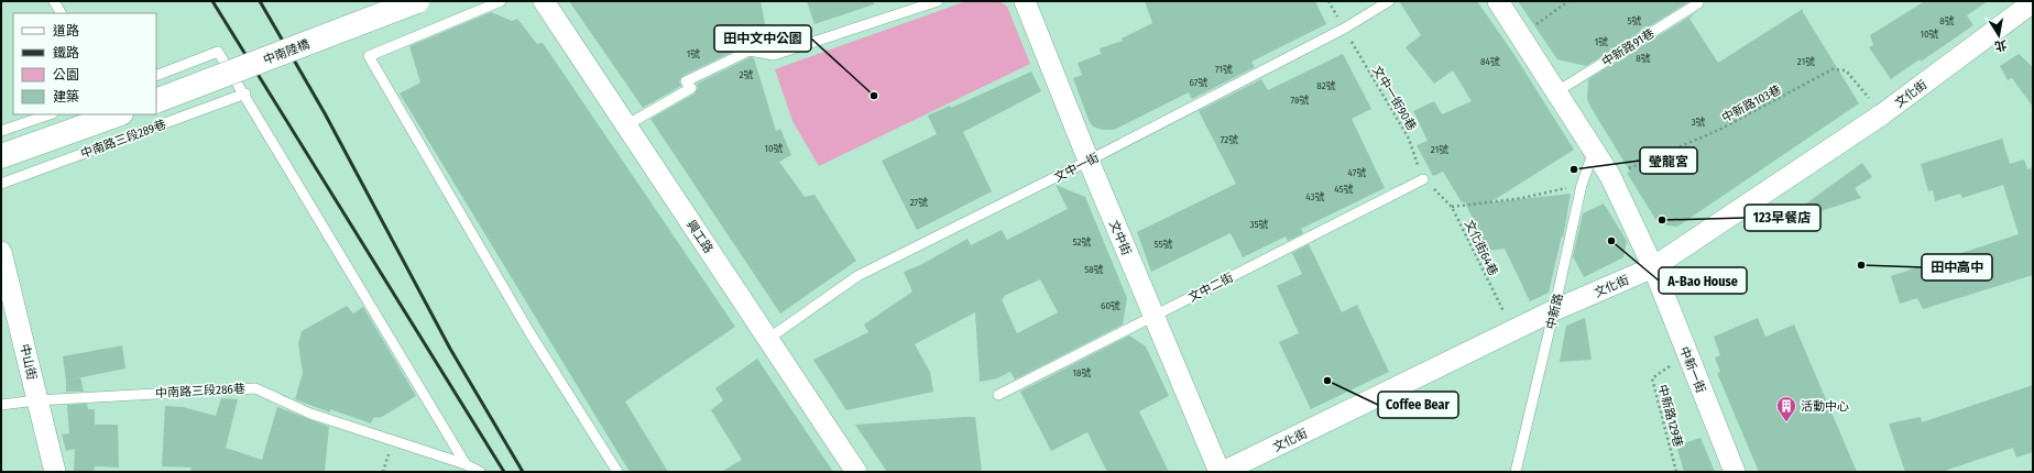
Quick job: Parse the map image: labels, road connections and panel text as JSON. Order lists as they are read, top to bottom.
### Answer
{
  "streets": {
    "main road": ["中南陸橋"],
    "street": [
      "文化街",
      "興工路",
      "文中街",
      "中山街",
      "中新一街"
    ],
    "lane": [
      "中新路91巷",
      "中南路三段289巷",
      "文中一街",
      "文中二街",
      "中新路",
      "中南路三段286巷"
    ],
    "path": [
      "文中一街90巷",
      "中新路103巷",
      "文化街64巷",
      "中新路129巷"
    ]
  },
  "crossings": [
    ["文化街", "中新路103巷"],
    ["文化街", "文化街64巷"],
    ["文化街", "中新路"],
    ["文化街", "中新一街"],
    ["文中一街90巷", "文中一街"],
    ["文中一街90巷", "文化街64巷"],
    ["文中一街90巷", "文中二街"],
    ["文中一街", "興工路"],
    ["文中一街", "文中街"],
    ["文中街", "文中二街"],
    ["文化街64巷", "文中二街"],
    ["中山街", "中南路三段286巷"],
    ["中新一街", "中新路129巷"]
  ],
  "places": {
    "other": [
      "田中文中公園",
      "瑩龍宮",
      "123早餐店",
      "A-Bao House",
      "田中高中",
      "Coffee Bear"
    ],
    "building": ["活動中心"]
  },
  "house_numbers": [
    "5號",
    "8號",
    "10號",
    "1號",
    "1號",
    "8號",
    "84號",
    "21號",
    "71號",
    "2號",
    "67號",
    "82號",
    "78號",
    "3號",
    "72號",
    "10號",
    "21號",
    "47號",
    "45號",
    "43號",
    "27號",
    "35號",
    "52號",
    "55號",
    "58號",
    "60號",
    "18號"
  ],
  "legend": [
    "道路",
    "鐵路",
    "公園",
    "建築"
  ],
  "north": "bottom"
}
